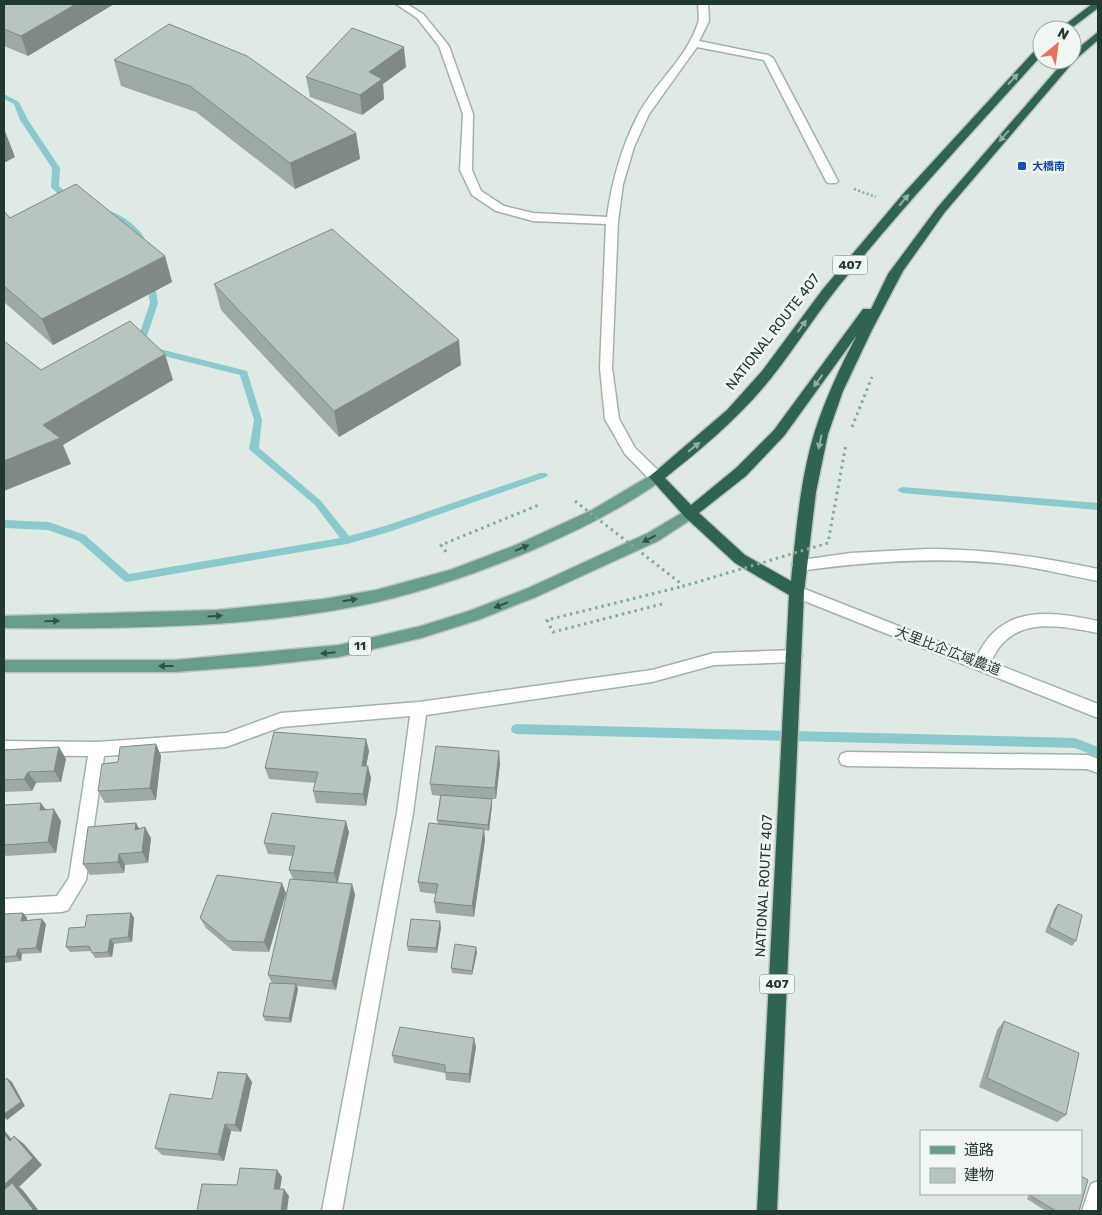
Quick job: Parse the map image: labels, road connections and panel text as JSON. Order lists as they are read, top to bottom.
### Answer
{
  "streets": {
    "highway": ["407", "NATIONAL ROUTE 407"],
    "main road": ["11"],
    "street": ["大里比企広域農道"]
  },
  "crossings": [
    ["NATIONAL ROUTE 407", "11"],
    ["NATIONAL ROUTE 407", "大里比企広域農道"]
  ],
  "places": {
    "transit": ["大橋南"]
  },
  "legend": ["道路", "建物"],
  "north": "top right"
}
